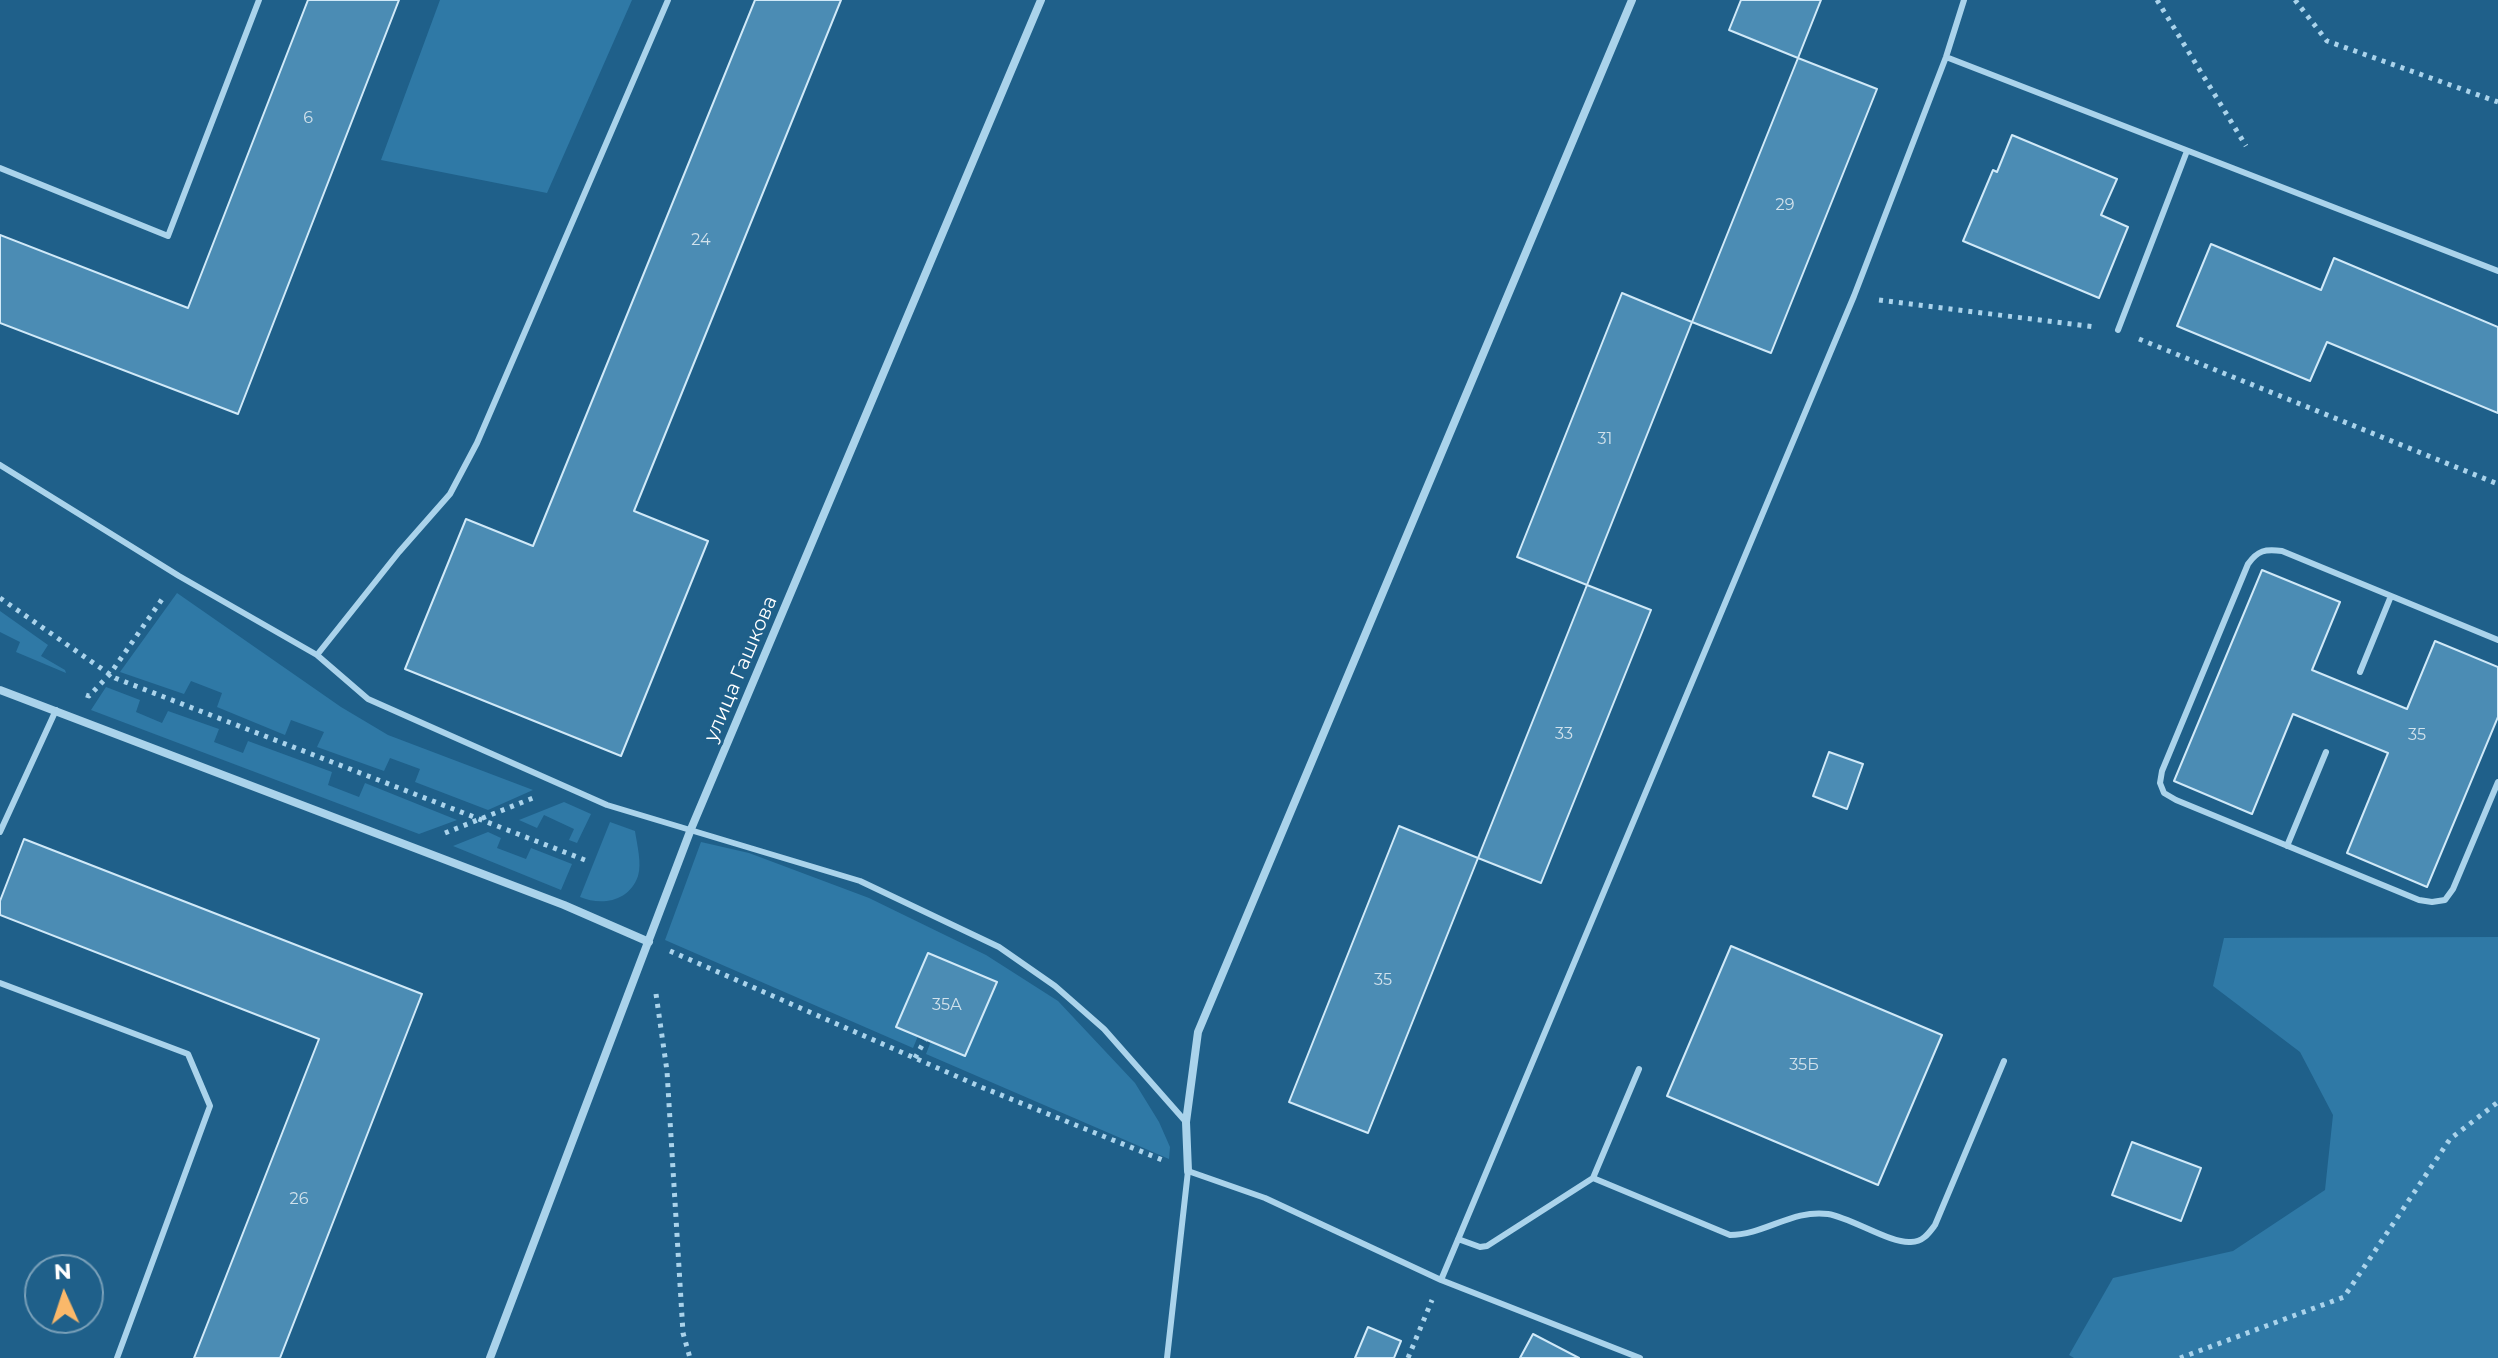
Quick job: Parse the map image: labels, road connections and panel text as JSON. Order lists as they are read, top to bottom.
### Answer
{
  "streets": {
    "street": ["улица Гашкова"]
  },
  "house_numbers": [
    "6",
    "29",
    "24",
    "31",
    "33",
    "35",
    "35",
    "35А",
    "35Б",
    "26"
  ],
  "north": "top"
}
